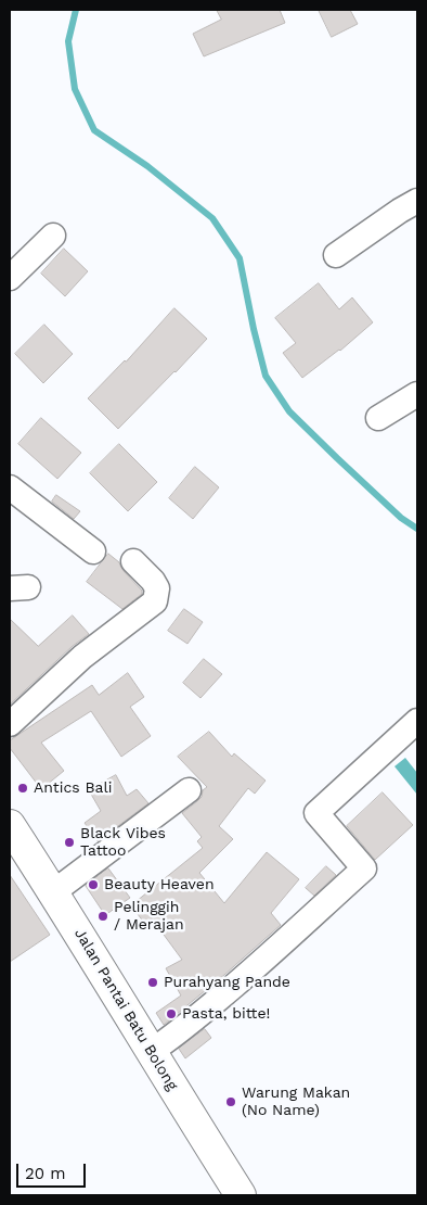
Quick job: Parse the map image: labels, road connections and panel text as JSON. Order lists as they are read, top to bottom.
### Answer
{
  "streets": {
    "street": ["Jalan Pantai Batu Bolong"]
  },
  "places": [
    "Antics Bali",
    "Black Vibes Tattoo",
    "Beauty Heaven",
    "Pelinggih / Merajan",
    "Purahyang Pande",
    "Pasta, bitte!",
    "Warung Makan (No Name)"
  ],
  "scale_bar": "20 m"
}
